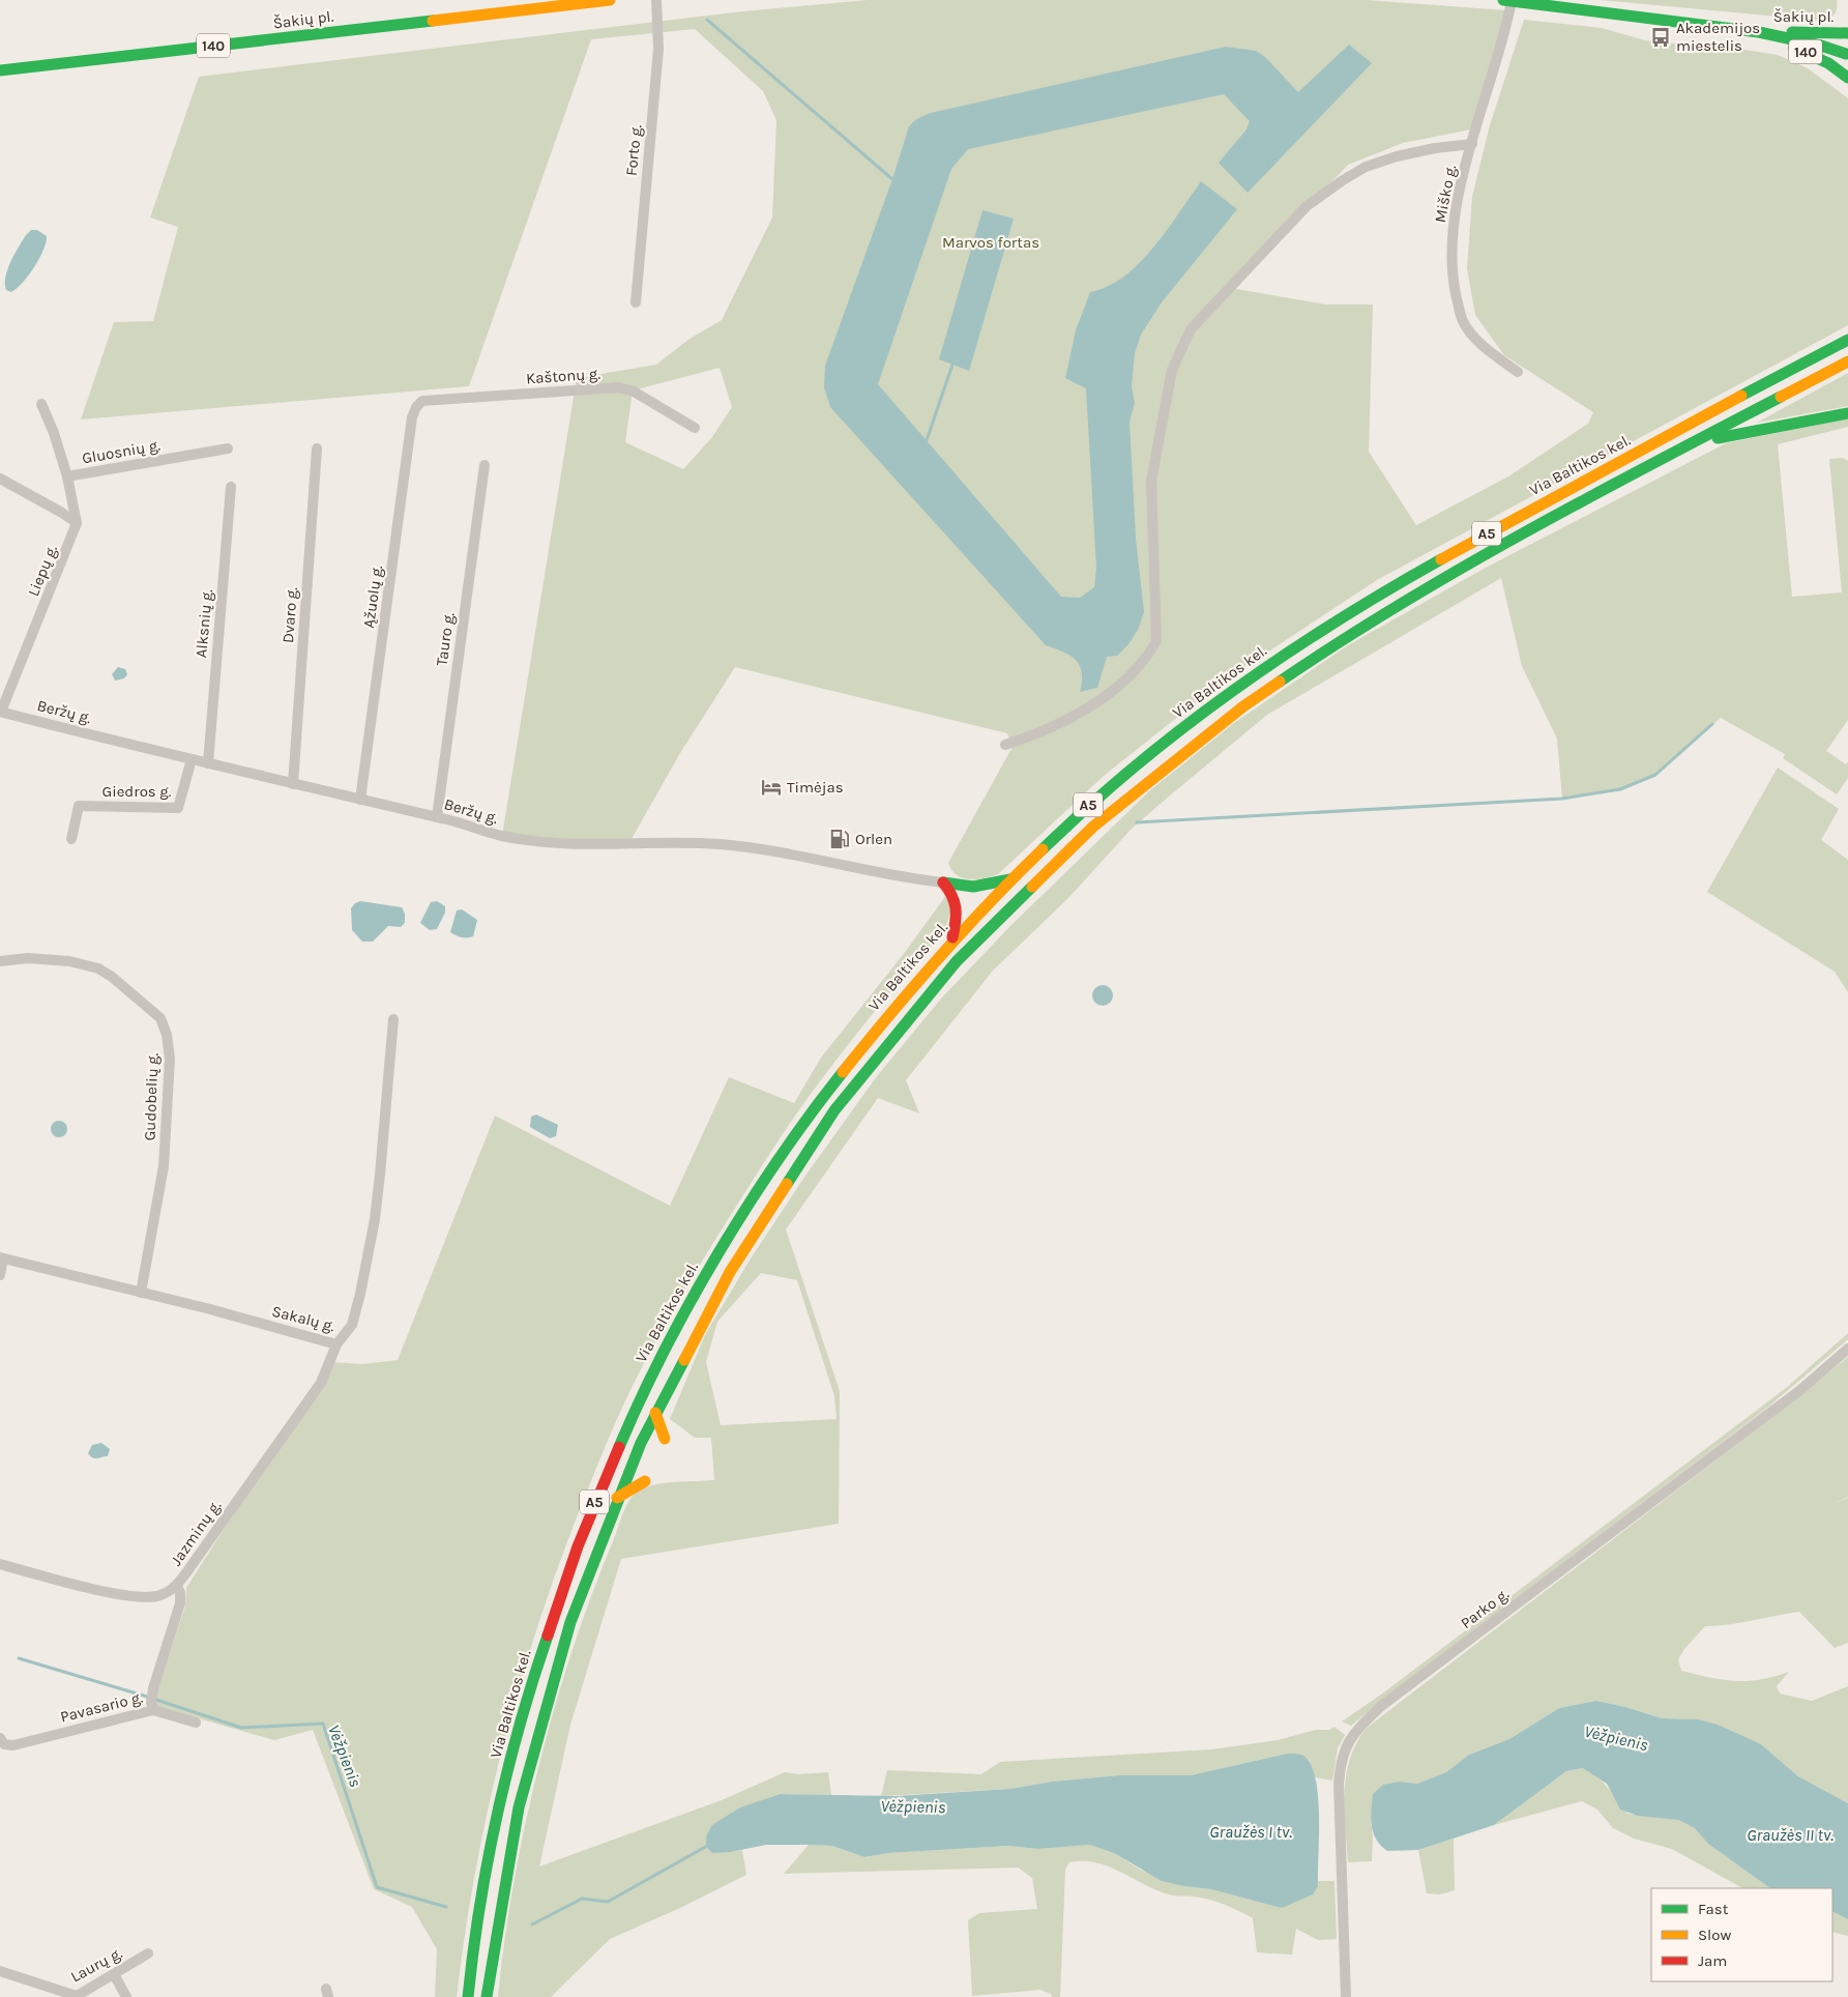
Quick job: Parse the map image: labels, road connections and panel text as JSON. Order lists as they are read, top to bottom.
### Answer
{
  "streets": {
    "main road": [
      "Šakių pl.",
      "140",
      "Via Baltikos kel.",
      "A5"
    ],
    "street": [
      "Forto g.",
      "Miško g.",
      "Kaštonų g.",
      "Gluosnių g.",
      "Liepų g.",
      "Ąžuolų g.",
      "Dvaro g.",
      "Alksnių g.",
      "Tauro g.",
      "Beržų g.",
      "Giedros g.",
      "Gudobelių g.",
      "Sakalų g.",
      "Jazminų g.",
      "Parko g.",
      "Pavasario g.",
      "Laurų g."
    ]
  },
  "crossings": [
    ["Šakių pl.", "140"],
    ["Šakių pl.", "Miško g."],
    ["Kaštonų g.", "Ąžuolų g."],
    ["Gluosnių g.", "Liepų g."],
    ["Liepų g.", "Beržų g."],
    ["Ąžuolų g.", "Beržų g."],
    ["Dvaro g.", "Beržų g."],
    ["Alksnių g.", "Beržų g."],
    ["Tauro g.", "Beržų g."],
    ["Beržų g.", "Giedros g."],
    ["Gudobelių g.", "Sakalų g."],
    ["Sakalų g.", "Jazminų g."]
  ],
  "water": ["Vėžpienis", "Graužės I tv.", "Graužės II tv."],
  "parks": ["Marvos fortas"],
  "places": {
    "bus stop": ["Akademijos miestelis"],
    "hotel": ["Timėjas"],
    "fuel station": ["Orlen"]
  },
  "legend": ["Fast", "Slow", "Jam"]
}
